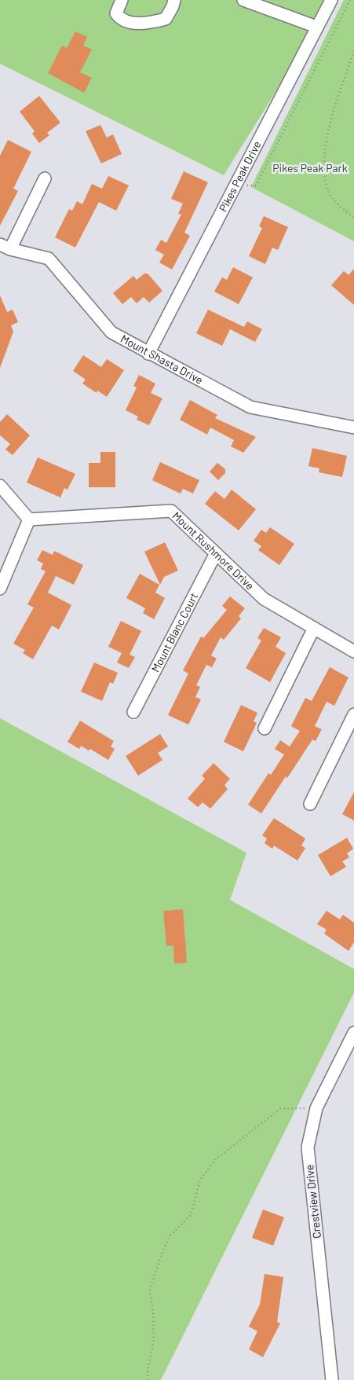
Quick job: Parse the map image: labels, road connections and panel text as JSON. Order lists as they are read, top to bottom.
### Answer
{
  "streets": {
    "street": [
      "Pikes Peak Drive",
      "Mount Shasta Drive",
      "Mount Rushmore Drive",
      "Mount Blanc Court",
      "Crestview Drive"
    ]
  },
  "crossings": [
    ["Pikes Peak Drive", "Mount Shasta Drive"],
    ["Mount Rushmore Drive", "Mount Blanc Court"]
  ],
  "parks": ["Pikes Peak Park"]
}
